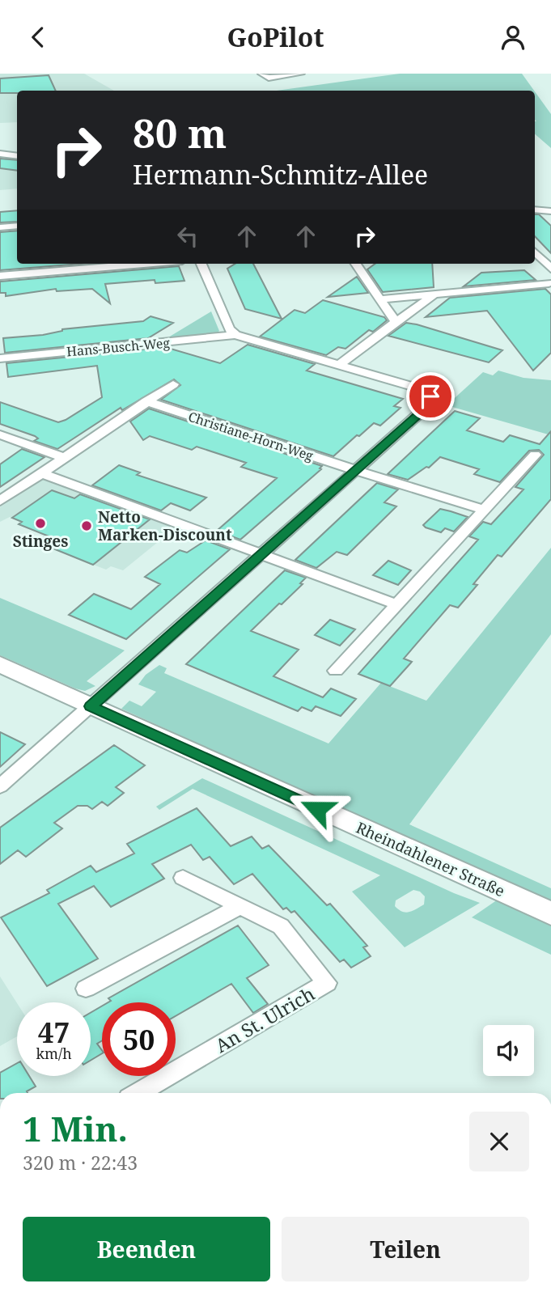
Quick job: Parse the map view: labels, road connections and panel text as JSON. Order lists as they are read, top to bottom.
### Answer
{
  "streets": {
    "main road": ["Rheindahlener Straße"],
    "street": ["Hans-Busch-Weg", "Christiane-Horn-Weg", "An St. Ulrich"]
  },
  "places": ["Stinges", "Netto Marken-Discount"],
  "page": {
    "header": "GoPilot",
    "turn": ["80 m", "Hermann-Schmitz-Allee"],
    "speed": "47 km/h",
    "limit": "50",
    "heading": ["1 Min.", "320 m · 22:43"],
    "buttons": ["Beenden", "Teilen"]
  }
}
